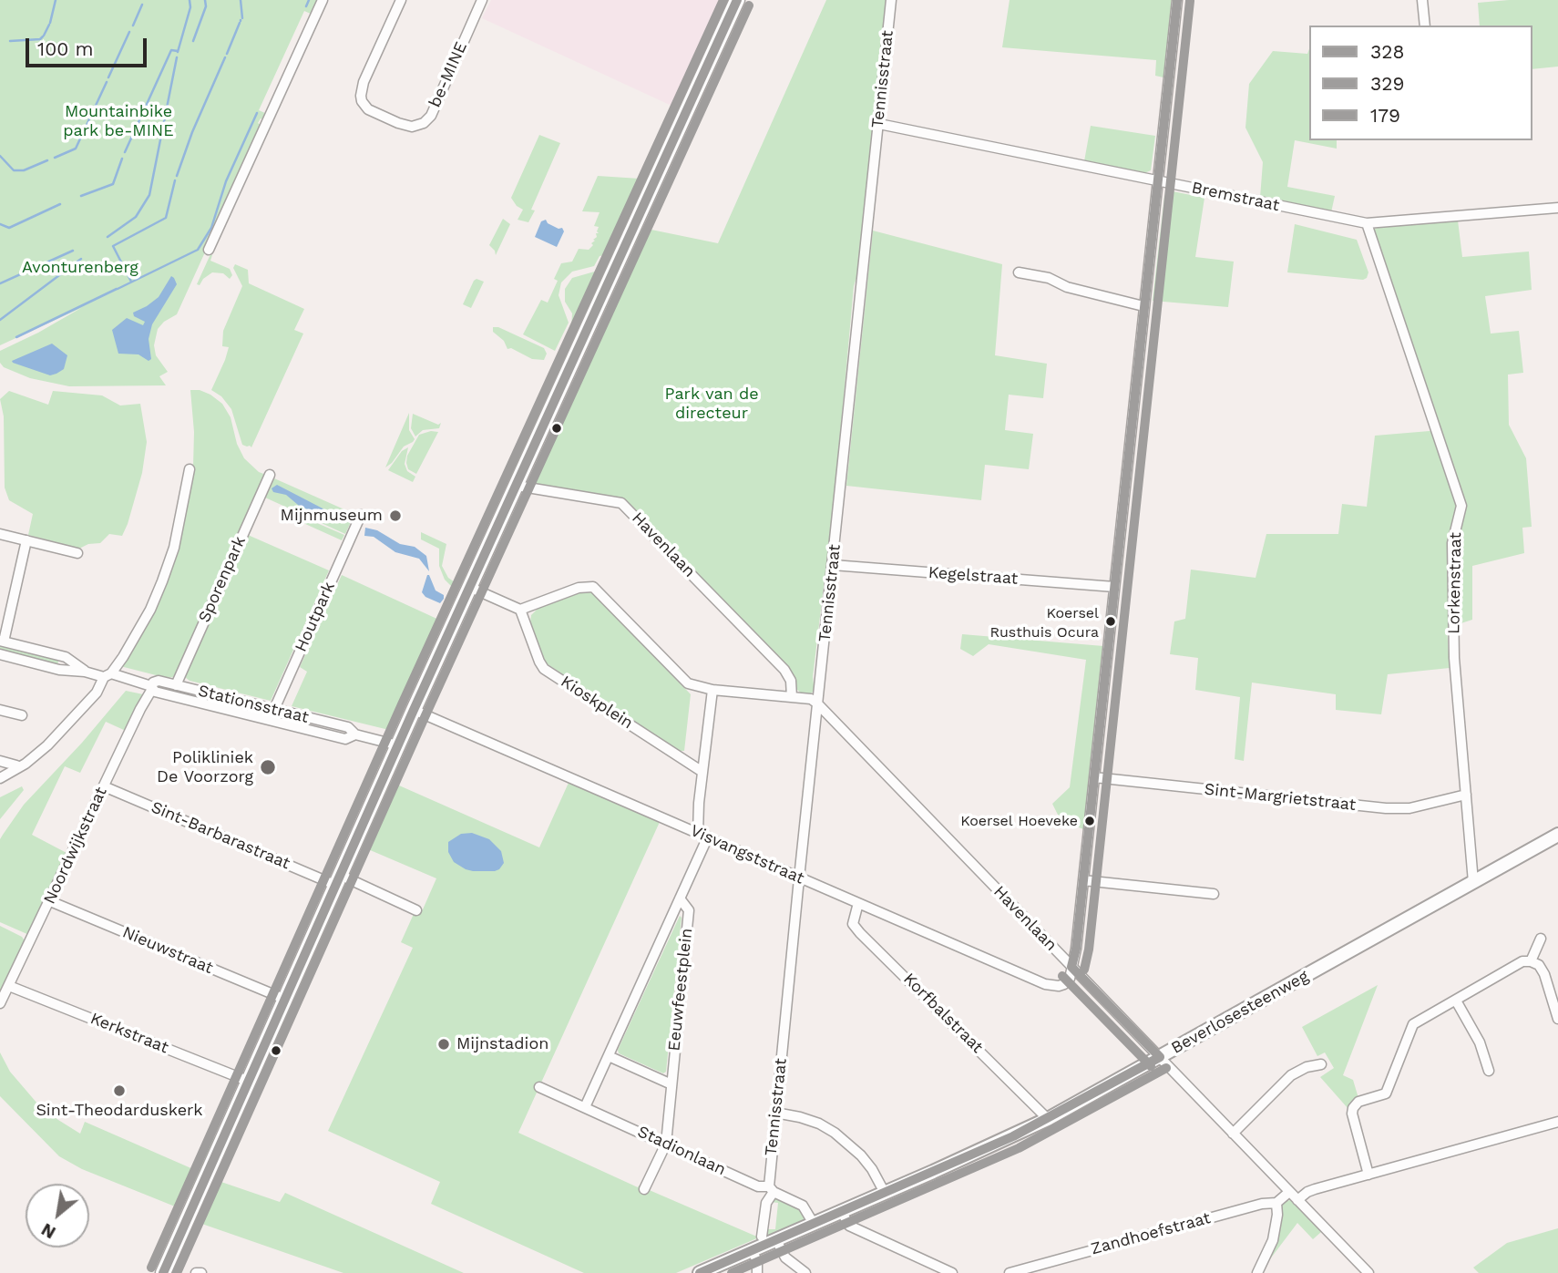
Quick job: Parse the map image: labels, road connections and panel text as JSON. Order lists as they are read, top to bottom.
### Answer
{
  "streets": {
    "street": [
      "be-MINE",
      "Tennisstraat",
      "Bremstraat",
      "Havenlaan",
      "Kegelstraat",
      "Sporenpark",
      "Lorkenstraat",
      "Houtpark",
      "Kioskplein",
      "Stationsstraat",
      "Sint-Margrietstraat",
      "Sint-Barbarastraat",
      "Noordwijkstraat",
      "Visvangststraat",
      "Nieuwstraat",
      "Eeuwfeestplein",
      "Beverlosesteenweg",
      "Korfbalstraat",
      "Kerkstraat",
      "Stadionlaan",
      "Zandhoefstraat"
    ]
  },
  "crossings": [
    ["Tennisstraat", "Bremstraat"],
    ["Tennisstraat", "Havenlaan"],
    ["Tennisstraat", "Kegelstraat"],
    ["Tennisstraat", "Visvangststraat"],
    ["Tennisstraat", "Stadionlaan"],
    ["Bremstraat", "Lorkenstraat"],
    ["Havenlaan", "Visvangststraat"],
    ["Havenlaan", "Beverlosesteenweg"],
    ["Sporenpark", "Stationsstraat"],
    ["Lorkenstraat", "Sint-Margrietstraat"],
    ["Lorkenstraat", "Beverlosesteenweg"],
    ["Houtpark", "Stationsstraat"],
    ["Stationsstraat", "Noordwijkstraat"],
    ["Sint-Barbarastraat", "Noordwijkstraat"],
    ["Noordwijkstraat", "Nieuwstraat"],
    ["Noordwijkstraat", "Kerkstraat"],
    ["Visvangststraat", "Eeuwfeestplein"],
    ["Visvangststraat", "Korfbalstraat"],
    ["Eeuwfeestplein", "Stadionlaan"],
    ["Beverlosesteenweg", "Korfbalstraat"],
    ["Beverlosesteenweg", "Stadionlaan"]
  ],
  "parks": ["Mountainbike park be-MINE", "Avonturenberg", "Park van de directeur"],
  "places": [
    "Mijnmuseum",
    "Koersel Rusthuis Ocura",
    "Polikliniek De Voorzorg",
    "Koersel Hoeveke",
    "Mijnstadion",
    "Sint-Theodarduskerk"
  ],
  "lines": ["transit line 328", "transit line 179", "transit line 329"],
  "legend": ["328", "329", "179"],
  "scale_bar": "100 m",
  "north": "bottom left"
}
